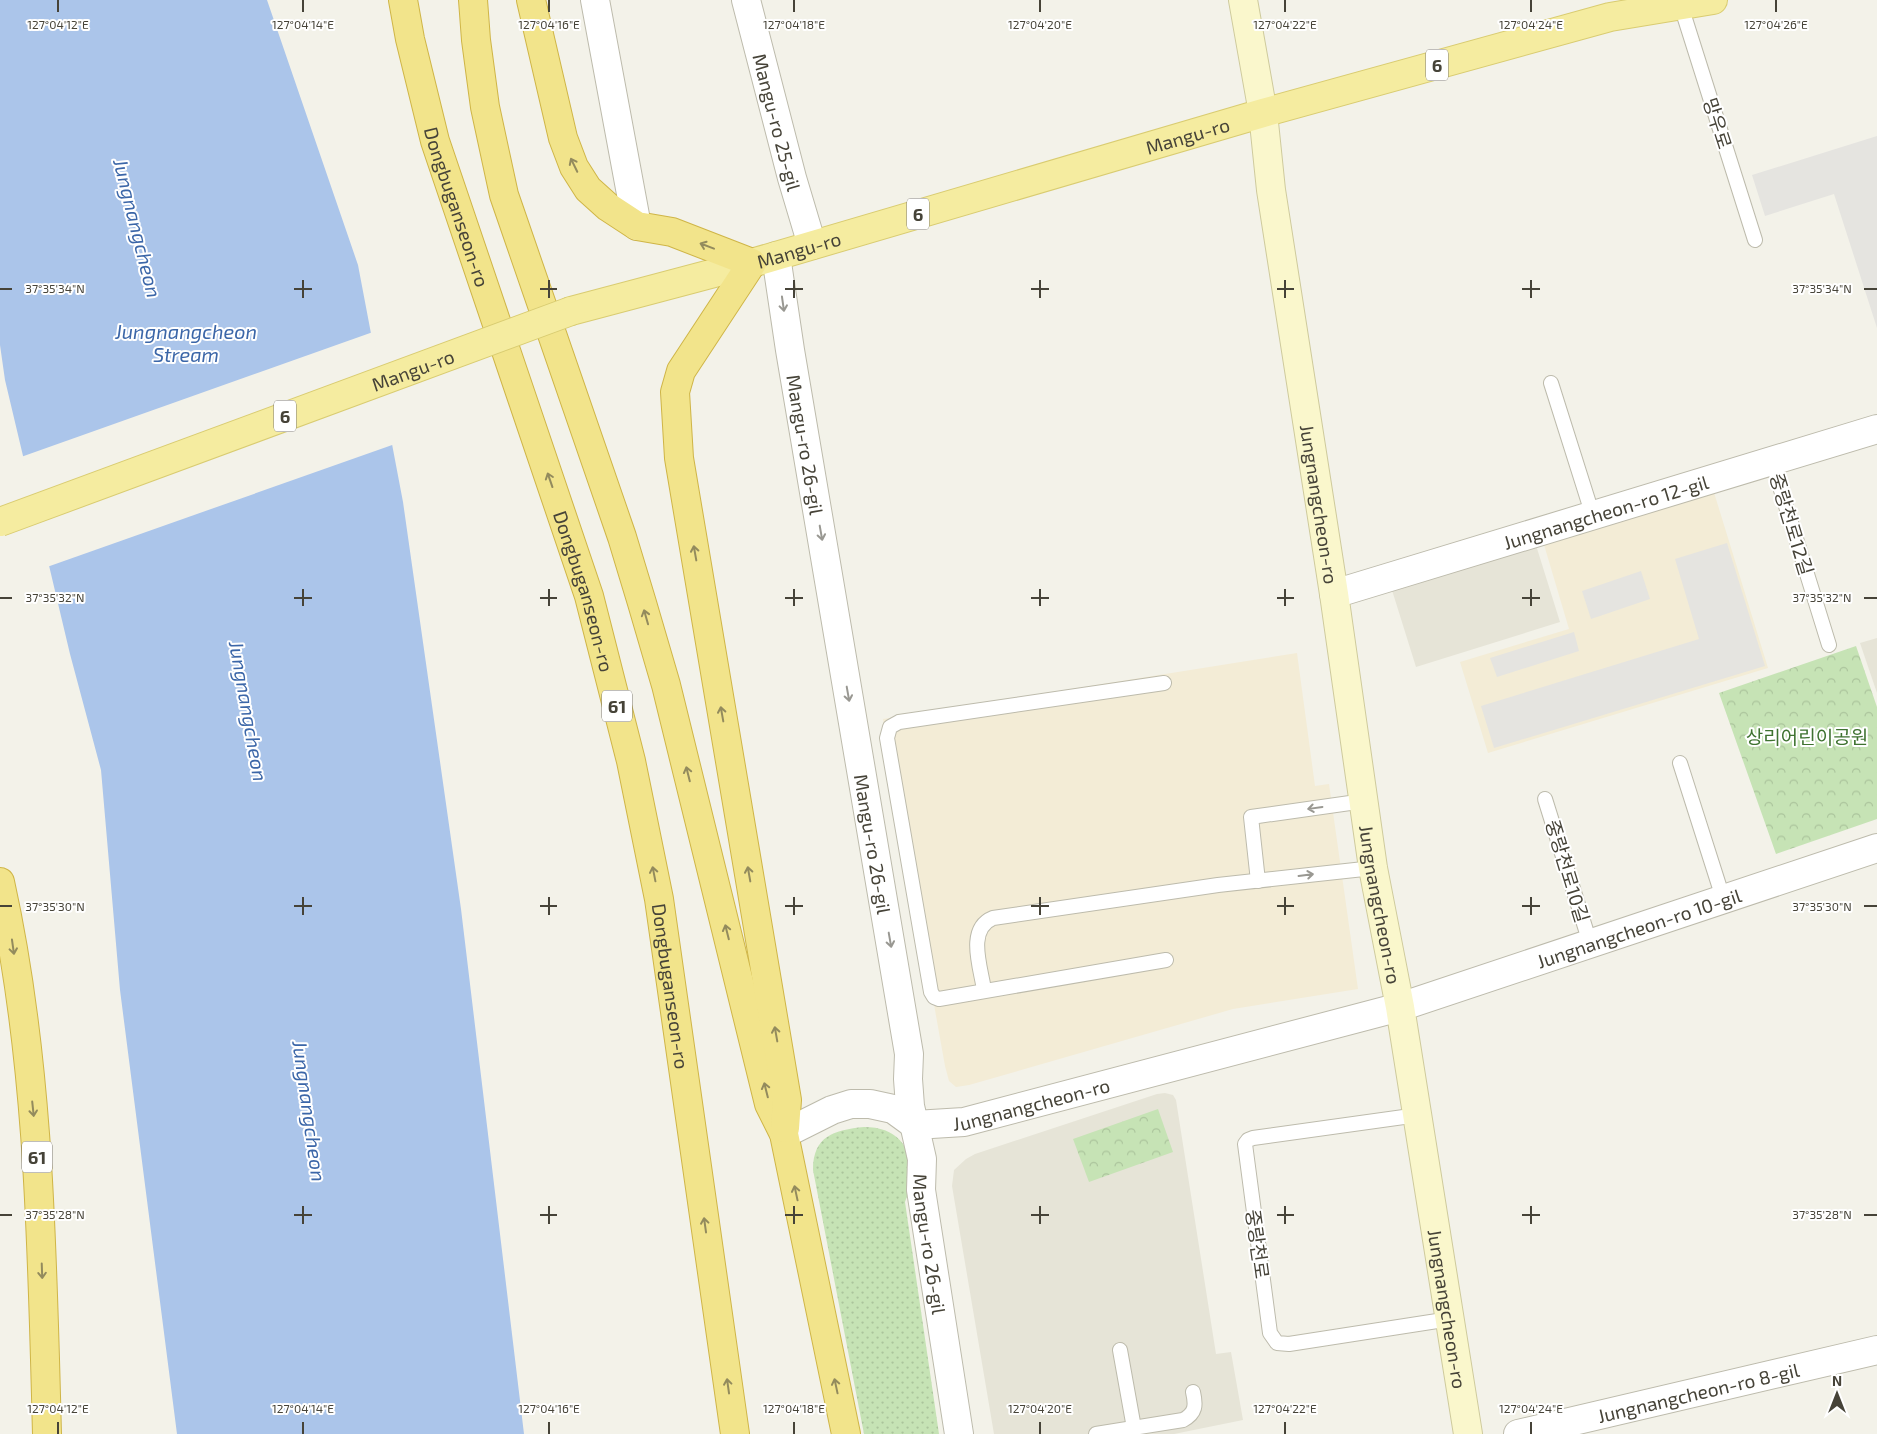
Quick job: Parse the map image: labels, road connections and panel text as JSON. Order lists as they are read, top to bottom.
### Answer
{
  "streets": {
    "highway": ["Dongbuganseon-ro", "61"],
    "main road": ["6", "Mangu-ro", "Jungnangcheon-ro"],
    "street": [
      "Mangu-ro 25-gil",
      "Mangu-ro 26-gil",
      "Jungnangcheon-ro 12-gil",
      "Jungnangcheon-ro 10-gil",
      "Jungnangcheon-ro 8-gil"
    ],
    "lane": [
      "망우로",
      "중랑천로12길",
      "중랑천로10길",
      "중랑천로"
    ]
  },
  "crossings": [
    ["Mangu-ro 25-gil", "Mangu-ro"],
    ["망우로", "Mangu-ro"],
    ["Mangu-ro", "Mangu-ro 26-gil"],
    ["Mangu-ro", "Jungnangcheon-ro"],
    ["Mangu-ro 26-gil", "Jungnangcheon-ro"],
    ["Jungnangcheon-ro", "Jungnangcheon-ro 12-gil"],
    ["Jungnangcheon-ro", "Jungnangcheon-ro 10-gil"],
    ["Jungnangcheon-ro", "중랑천로"],
    ["Jungnangcheon-ro 12-gil", "중랑천로12길"],
    ["중랑천로10길", "Jungnangcheon-ro 10-gil"]
  ],
  "one_way": ["Mangu-ro 26-gil"],
  "water": ["Jungnangcheon", "Jungnangcheon Stream"],
  "parks": ["상리어린이공원"],
  "north": "top",
  "coordinates": [
    "127°04'12\"E",
    "127°04'14\"E",
    "127°04'16\"E",
    "127°04'18\"E",
    "127°04'20\"E",
    "127°04'22\"E",
    "127°04'24\"E",
    "127°04'26\"E",
    "37°35'34\"N",
    "37°35'32\"N",
    "37°35'30\"N",
    "37°35'28\"N"
  ]
}
